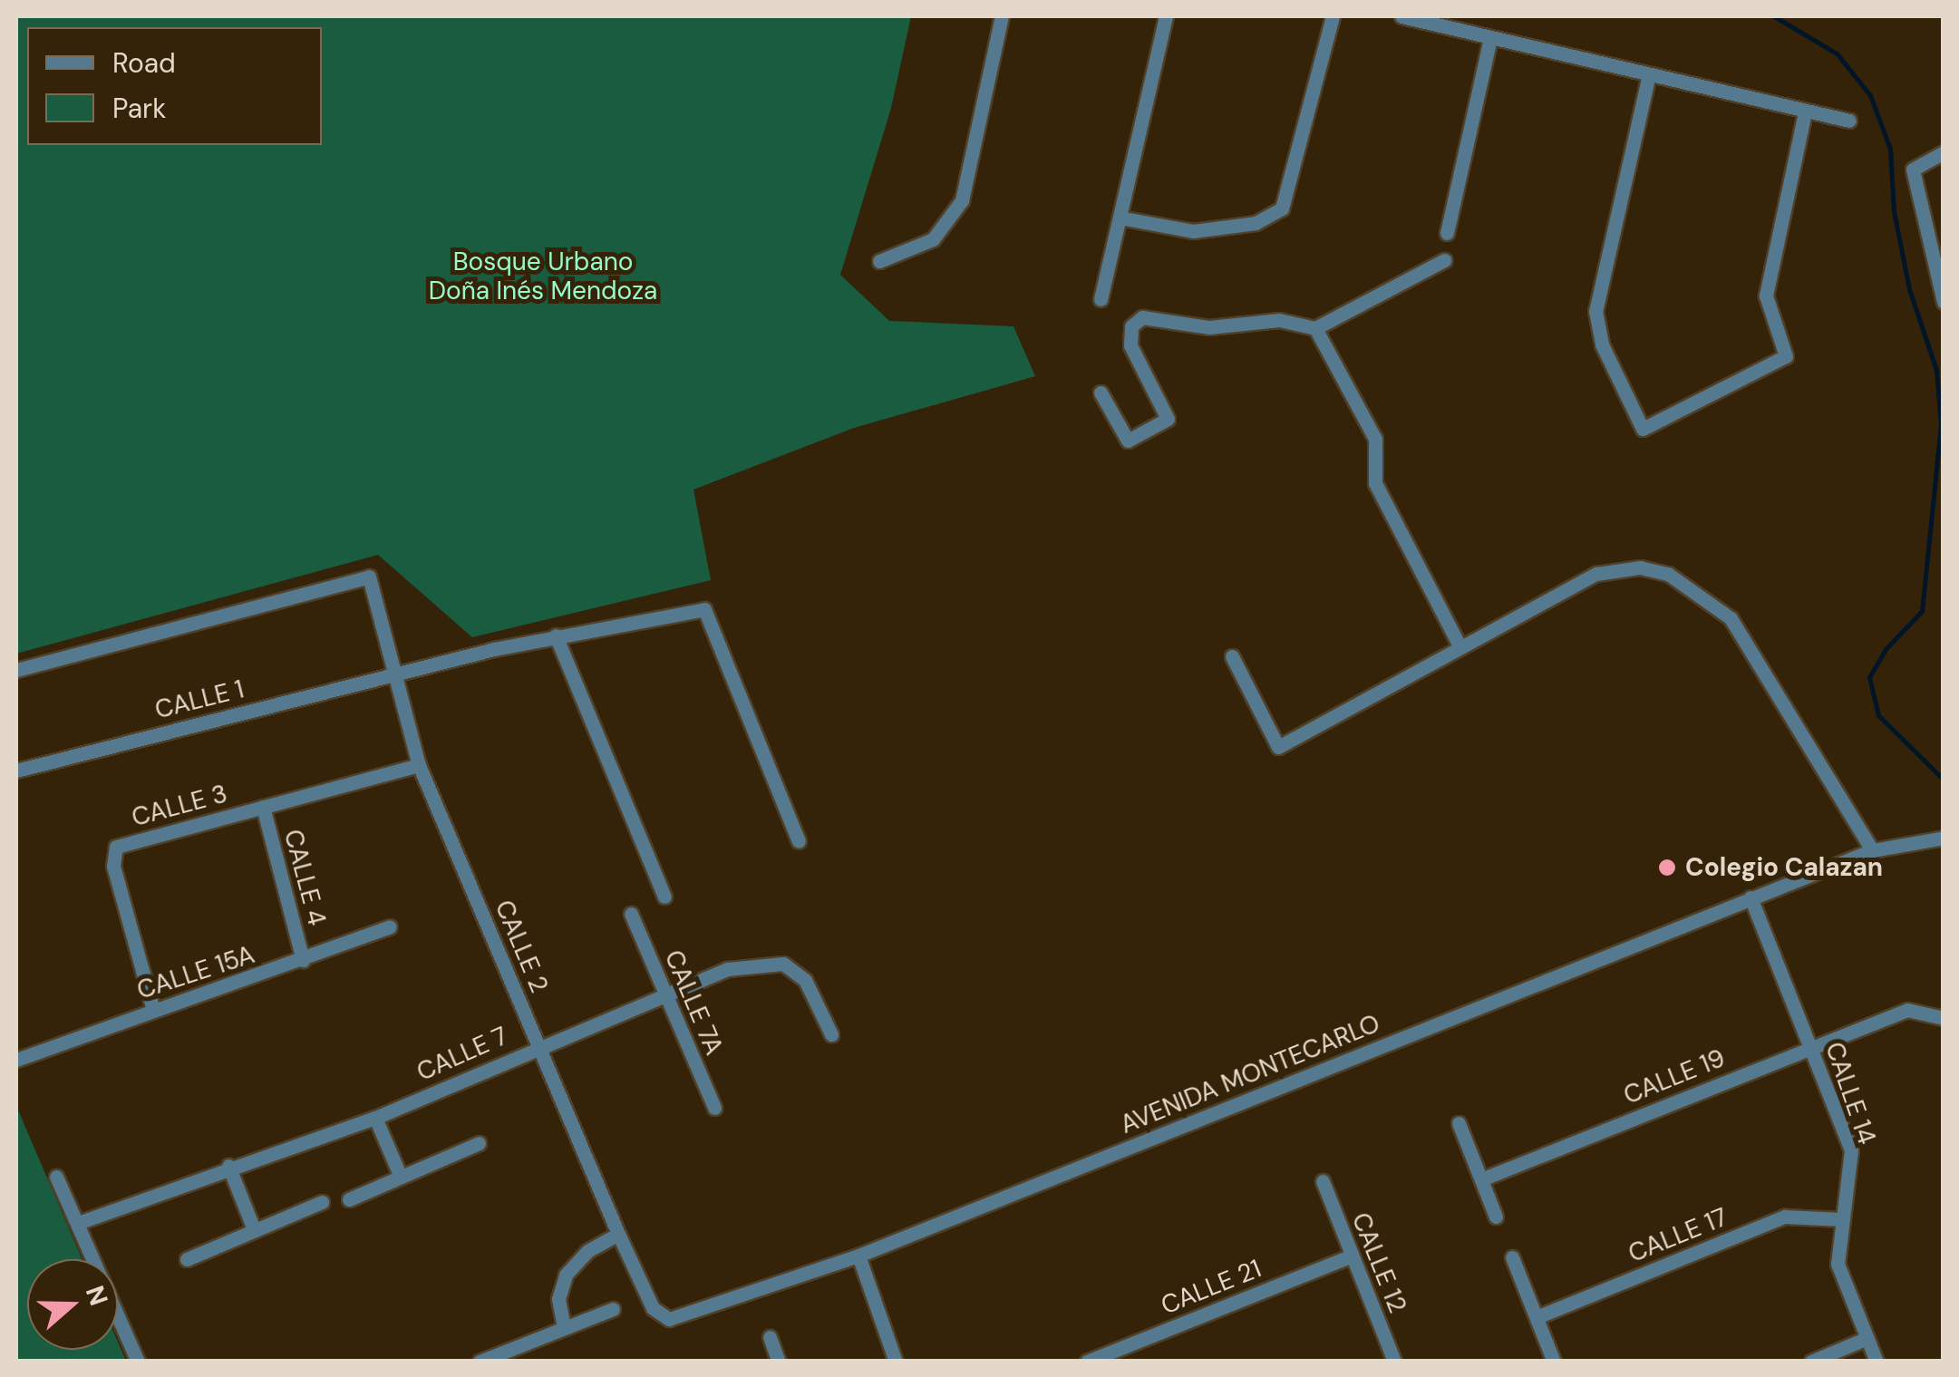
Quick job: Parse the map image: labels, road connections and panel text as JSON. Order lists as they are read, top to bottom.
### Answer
{
  "streets": {
    "street": [
      "CALLE 1",
      "CALLE 3",
      "CALLE 4",
      "CALLE 2",
      "CALLE 15A",
      "CALLE 7A",
      "CALLE 7",
      "AVENIDA MONTECARLO",
      "CALLE 19",
      "CALLE 14",
      "CALLE 17",
      "CALLE 12",
      "CALLE 21"
    ]
  },
  "crossings": [
    ["CALLE 1", "CALLE 2"],
    ["CALLE 3", "CALLE 4"],
    ["CALLE 3", "CALLE 2"],
    ["CALLE 3", "CALLE 15A"],
    ["CALLE 4", "CALLE 15A"],
    ["CALLE 2", "CALLE 7"],
    ["CALLE 2", "AVENIDA MONTECARLO"],
    ["CALLE 7A", "CALLE 7"],
    ["AVENIDA MONTECARLO", "CALLE 14"],
    ["CALLE 19", "CALLE 14"],
    ["CALLE 14", "CALLE 17"],
    ["CALLE 12", "CALLE 21"]
  ],
  "parks": ["Bosque Urbano Doña Inés Mendoza"],
  "places": ["Colegio Calazan"],
  "legend": ["Road", "Park"],
  "north": "right"
}
